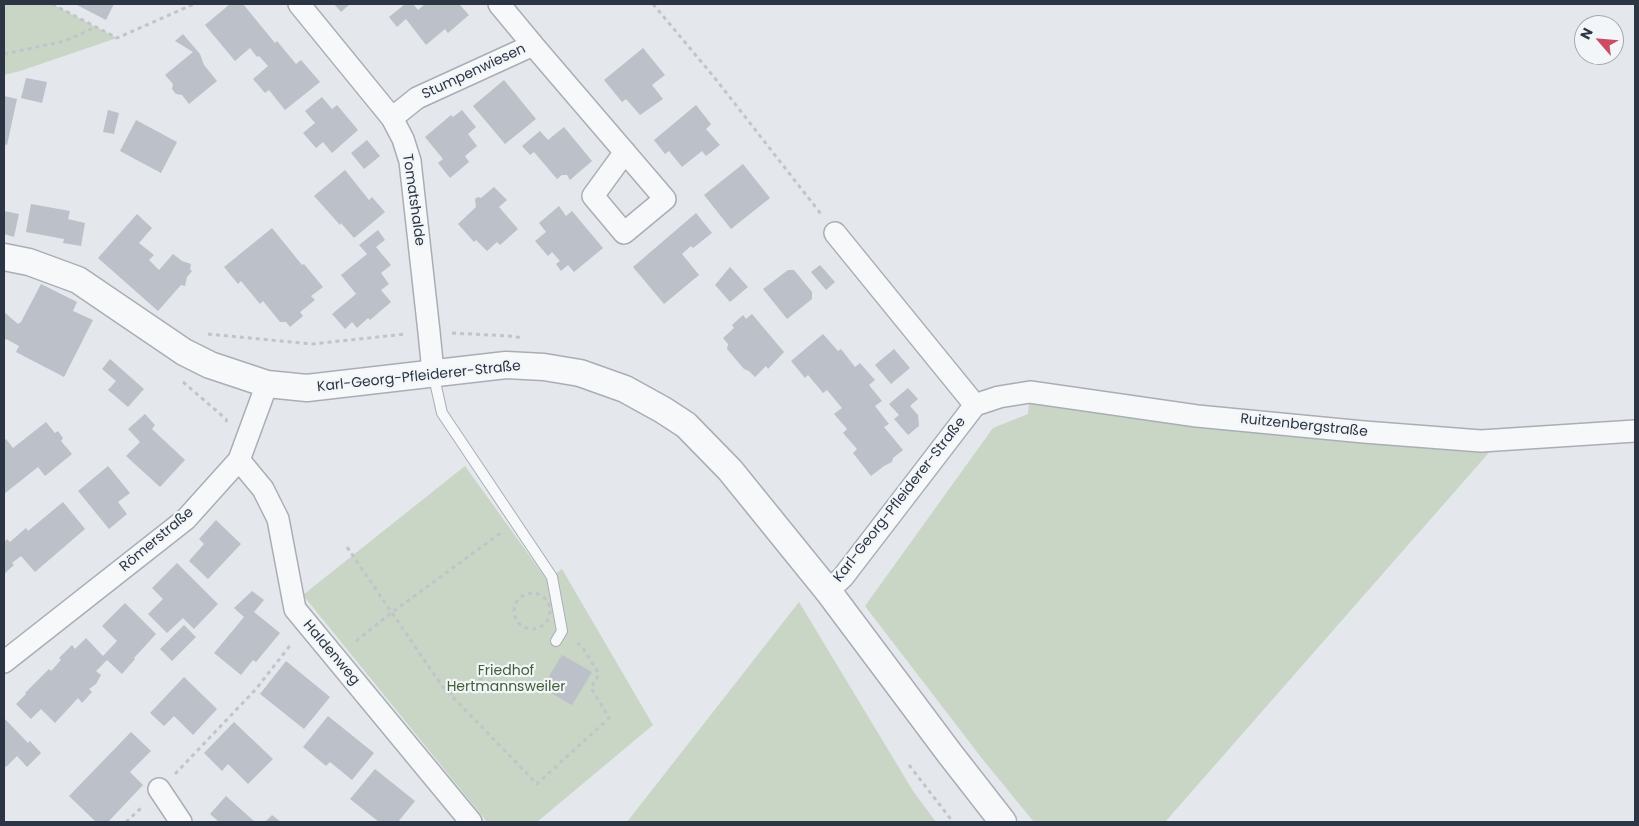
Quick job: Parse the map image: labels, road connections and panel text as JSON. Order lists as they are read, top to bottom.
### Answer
{
  "streets": {
    "street": [
      "Stumpenwiesen",
      "Tomatshalde",
      "Karl-Georg-Pfleiderer-Straße",
      "Ruitzenbergstraße",
      "Römerstraße",
      "Haldenweg"
    ]
  },
  "crossings": [
    ["Stumpenwiesen", "Tomatshalde"],
    ["Tomatshalde", "Karl-Georg-Pfleiderer-Straße"],
    ["Karl-Georg-Pfleiderer-Straße", "Ruitzenbergstraße"],
    ["Karl-Georg-Pfleiderer-Straße", "Römerstraße"],
    ["Römerstraße", "Haldenweg"]
  ],
  "parks": ["Friedhof Hertmannsweiler"],
  "north": "top left"
}
